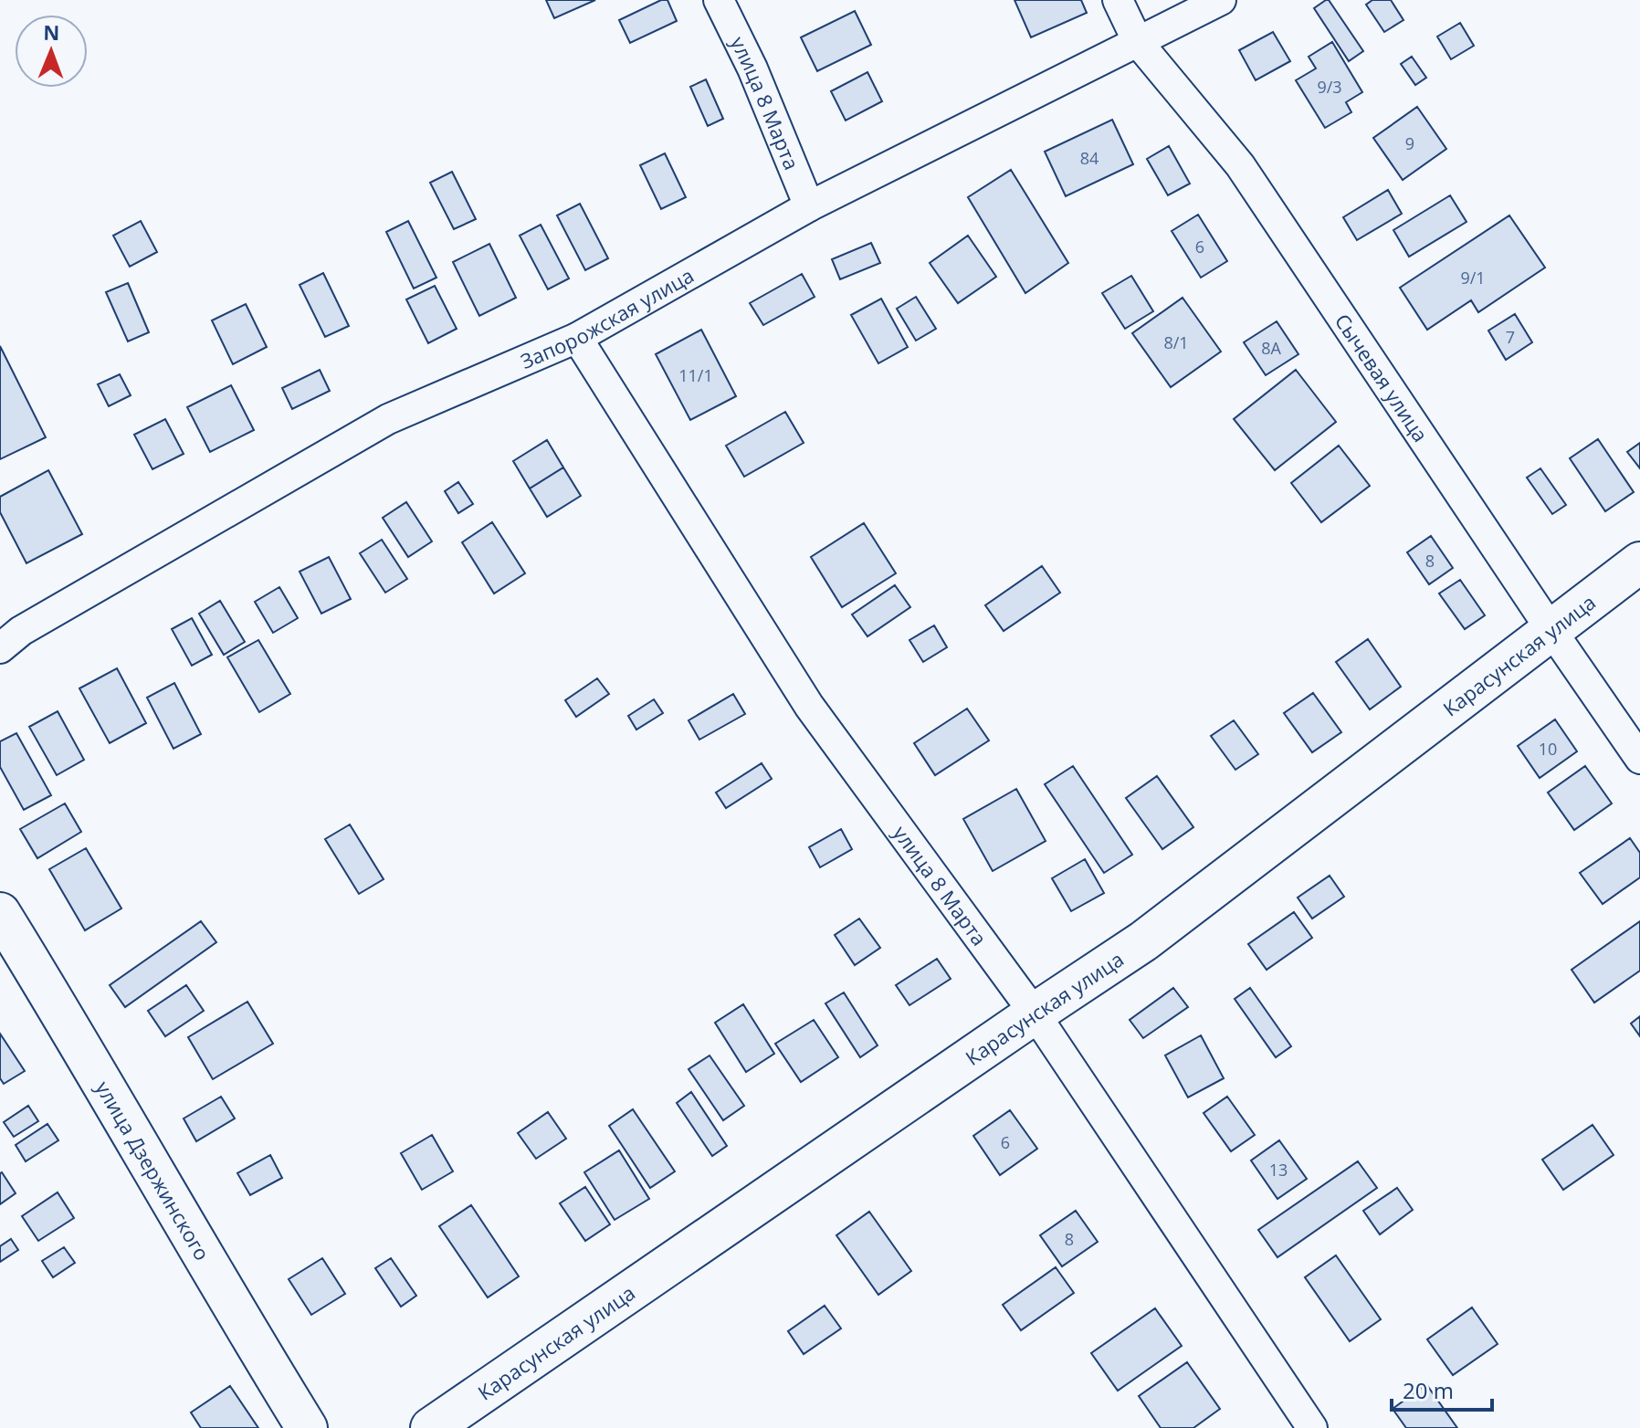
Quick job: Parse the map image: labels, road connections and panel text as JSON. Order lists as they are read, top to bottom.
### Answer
{
  "streets": {
    "street": [
      "улица 8 Марта",
      "Запорожская улица",
      "Сычевая улица",
      "Карасунская улица",
      "улица Дзержинского"
    ]
  },
  "crossings": [
    ["улица 8 Марта", "Запорожская улица"],
    ["улица 8 Марта", "Карасунская улица"],
    ["Запорожская улица", "Сычевая улица"],
    ["Сычевая улица", "Карасунская улица"]
  ],
  "house_numbers": [
    "9/3",
    "9",
    "84",
    "6",
    "9/1",
    "7",
    "8/1",
    "8А",
    "11/1",
    "8",
    "10",
    "6",
    "13",
    "8"
  ],
  "scale_bar": "20 m",
  "north": "top"
}
